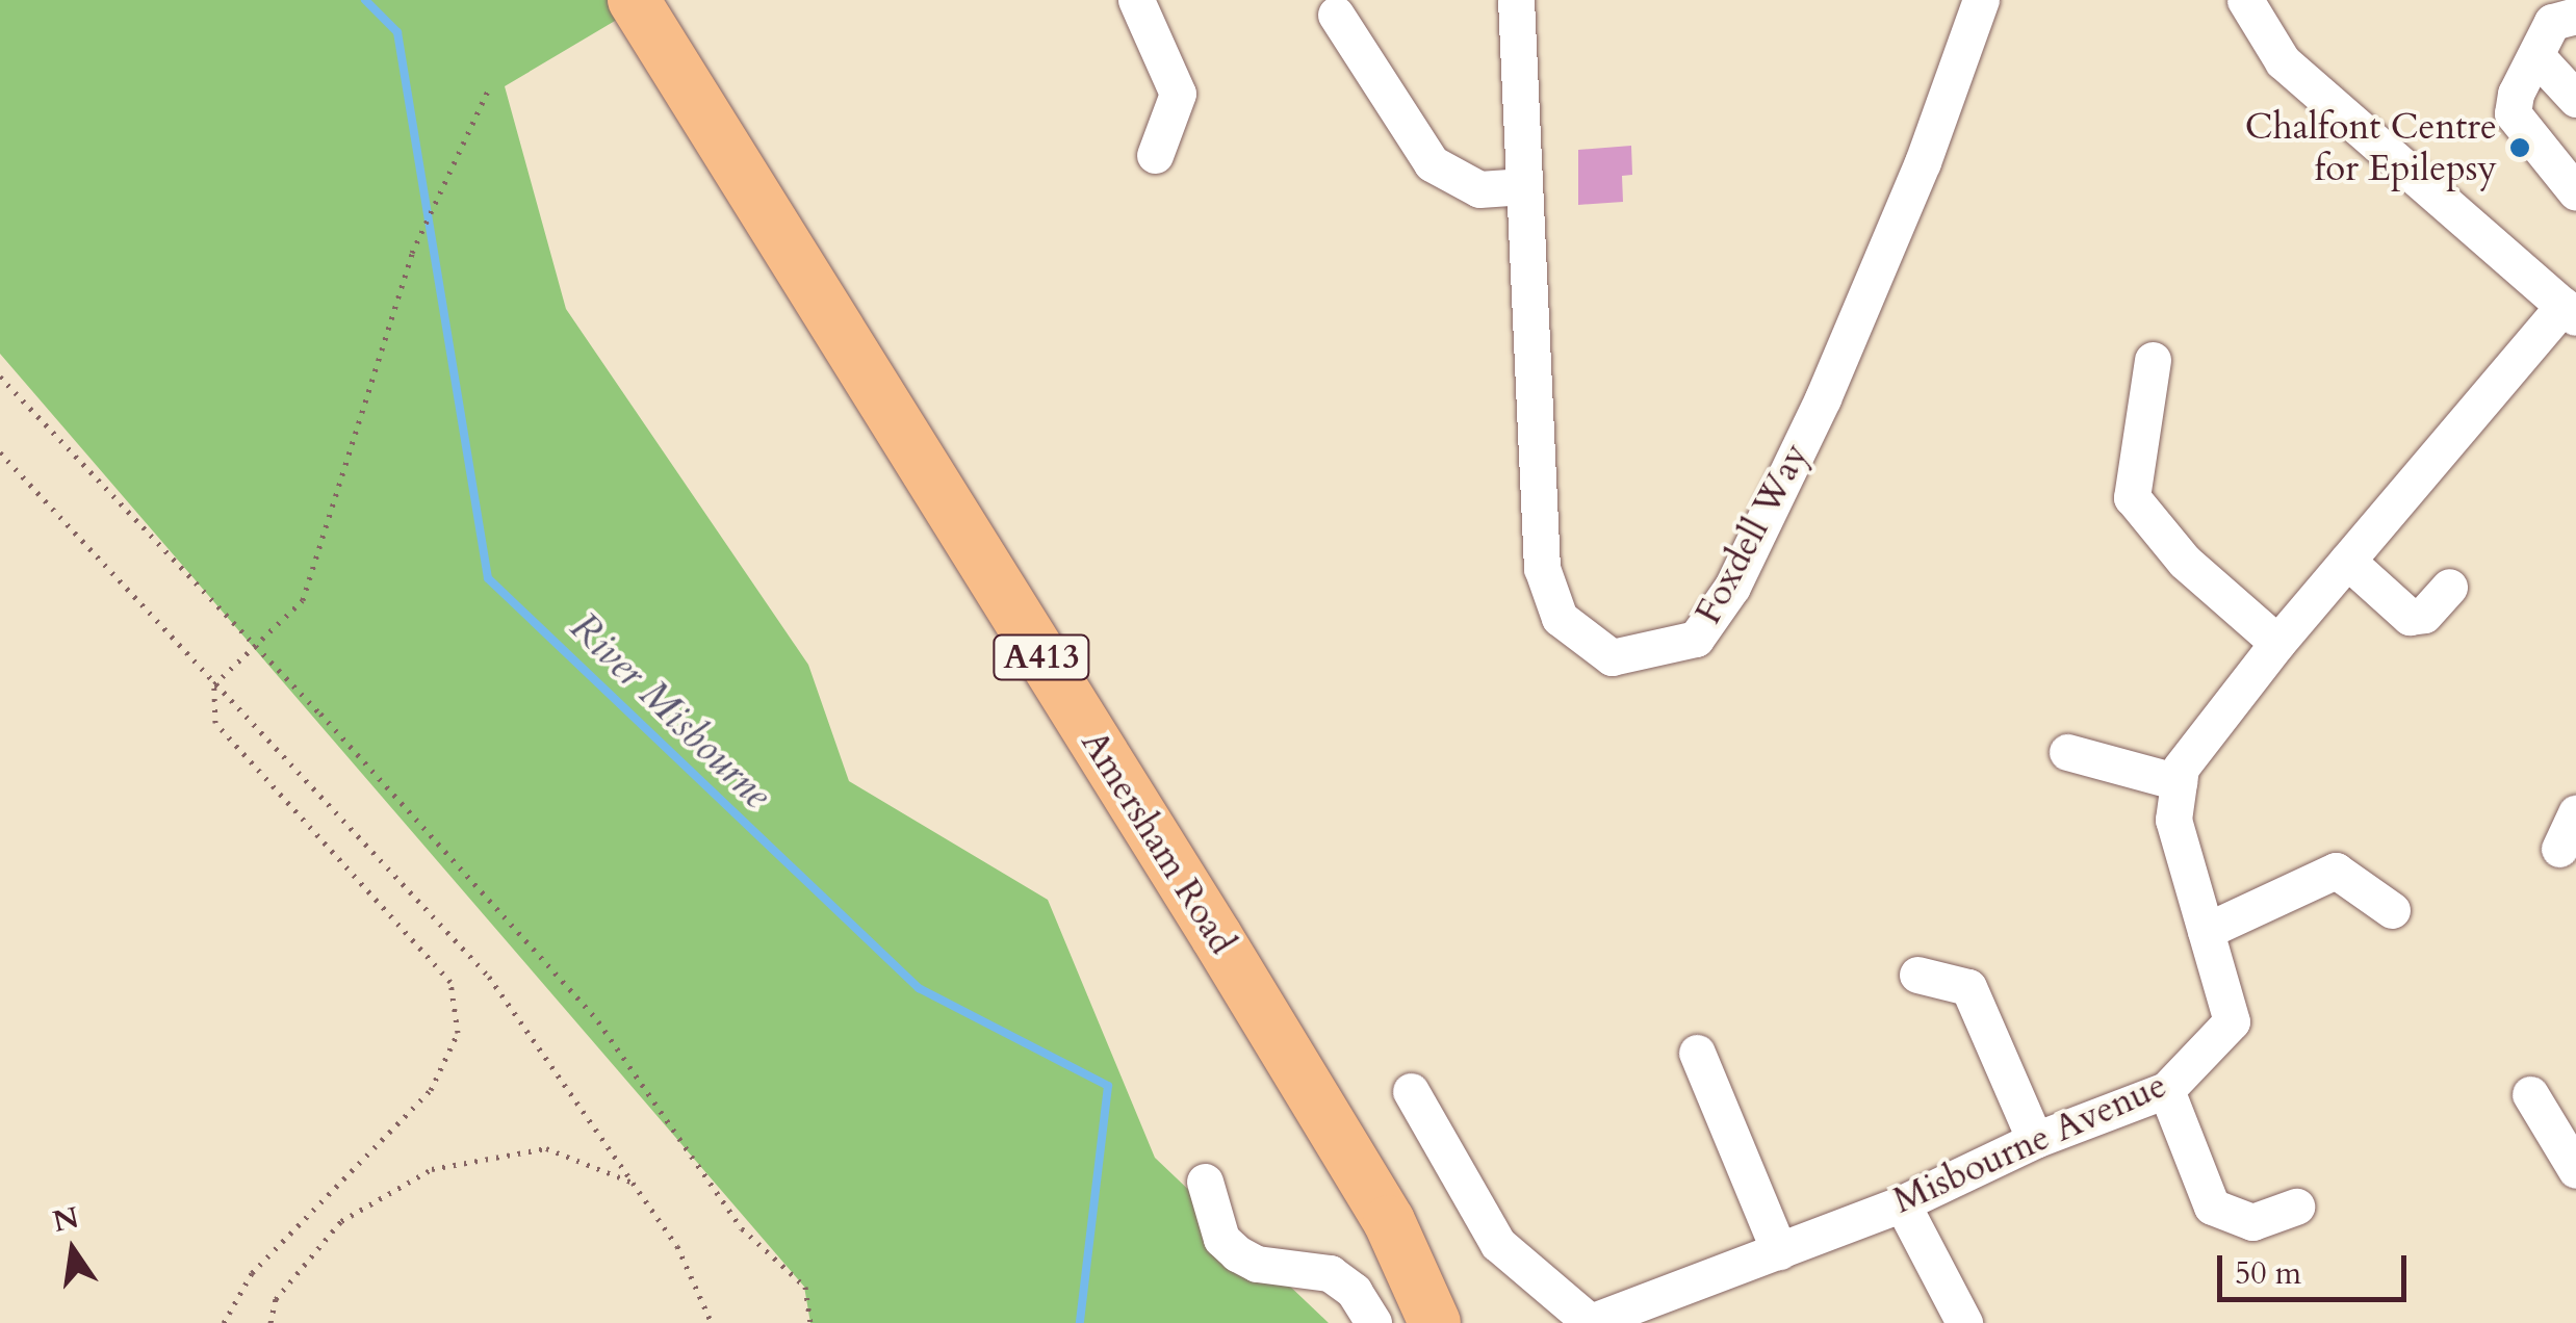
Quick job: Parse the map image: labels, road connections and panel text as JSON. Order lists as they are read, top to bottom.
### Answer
{
  "streets": {
    "highway": ["A413", "Amersham Road"],
    "street": ["Foxdell Way", "Misbourne Avenue"]
  },
  "water": ["River Misbourne"],
  "places": ["Chalfont Centre for Epilepsy"],
  "scale_bar": "50 m",
  "north": "top"
}
